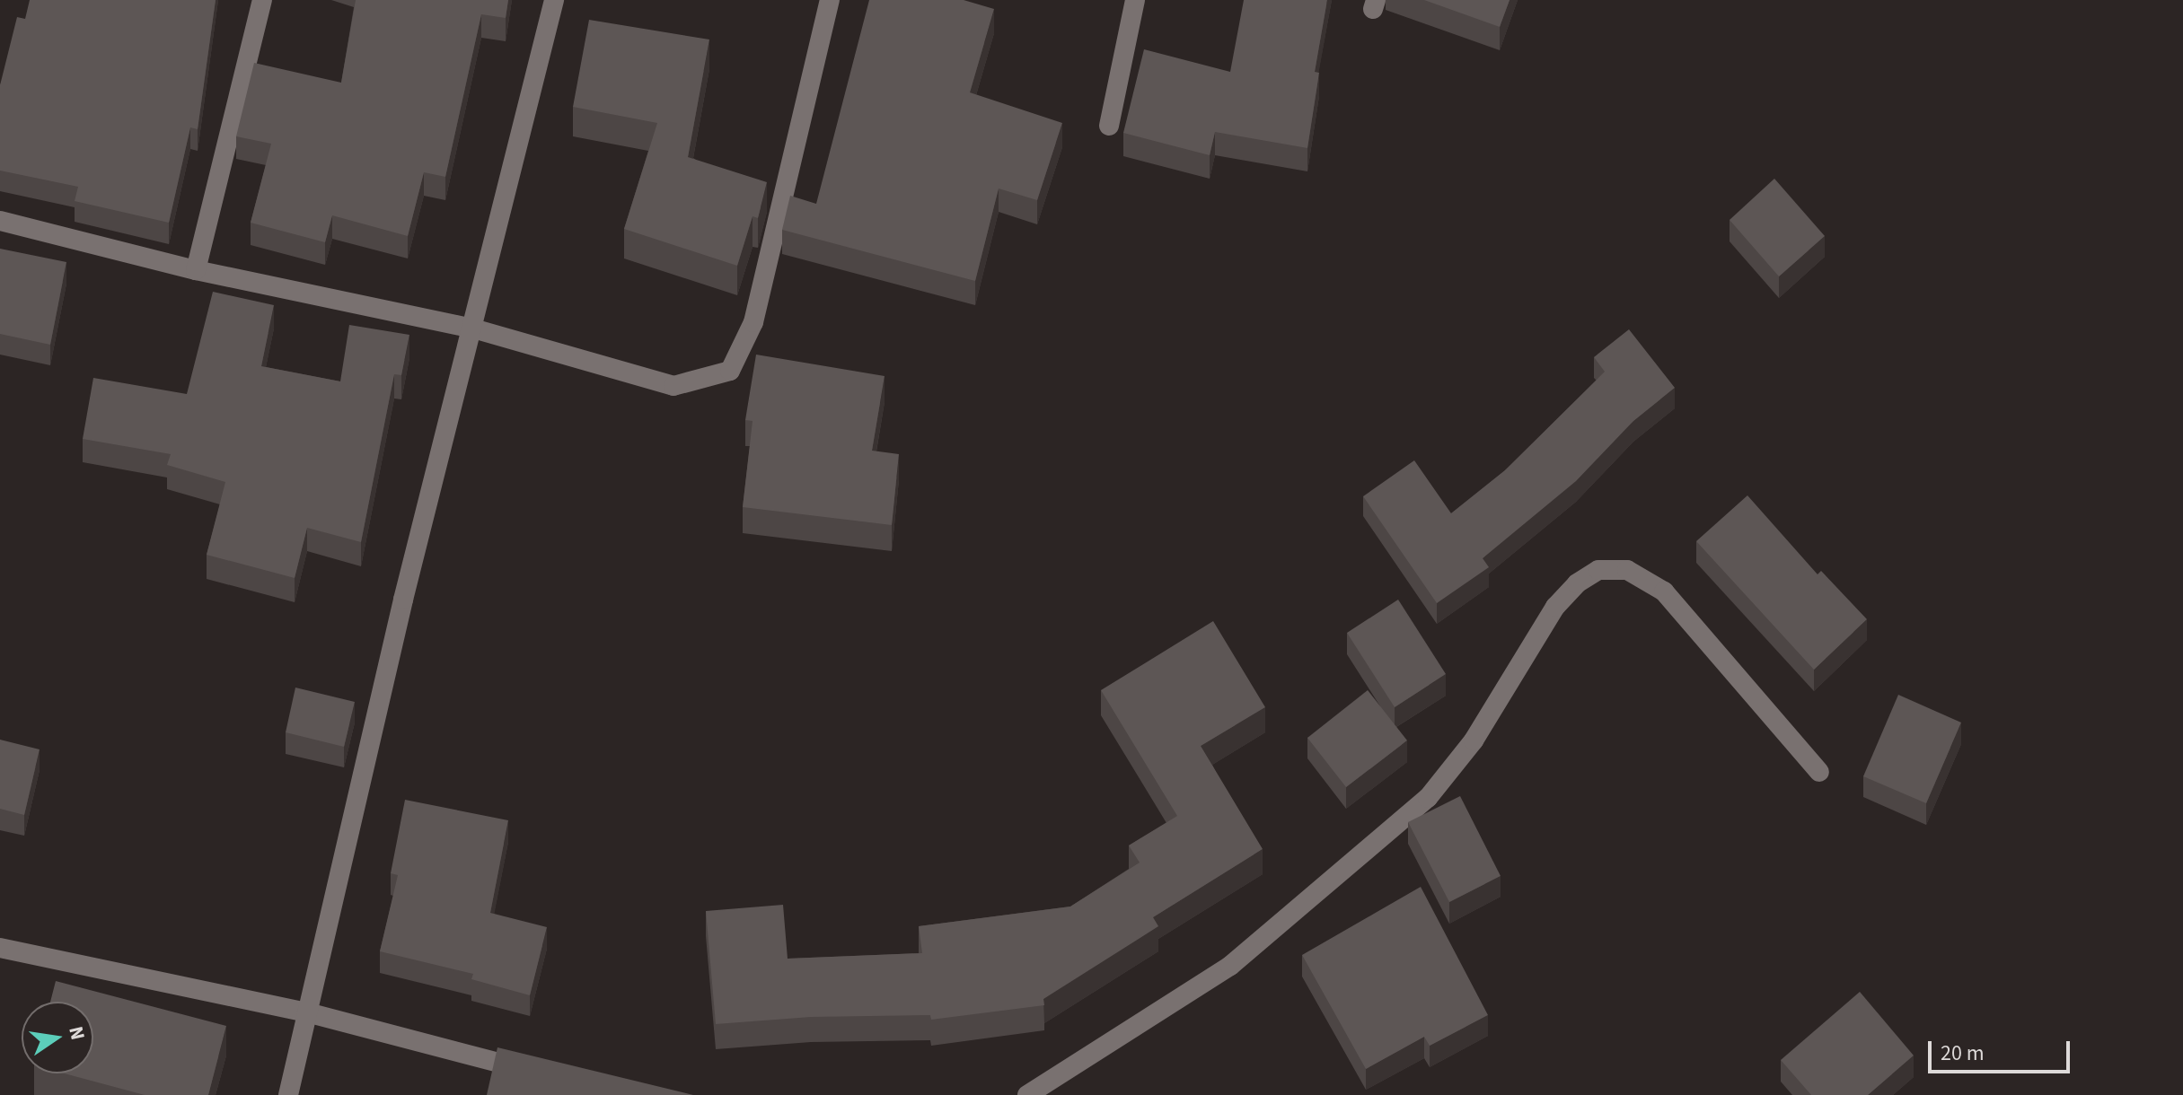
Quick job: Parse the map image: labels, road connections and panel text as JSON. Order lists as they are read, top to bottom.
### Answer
{
  "scale_bar": "20 m",
  "north": "right"
}
